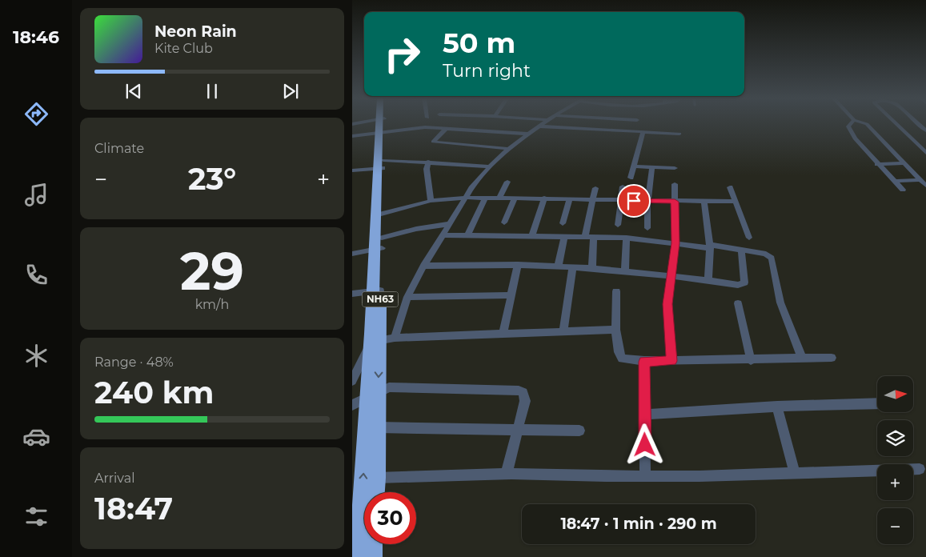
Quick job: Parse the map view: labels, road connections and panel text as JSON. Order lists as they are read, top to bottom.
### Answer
{
  "streets": {
    "highway": ["NH63"]
  },
  "north": "right",
  "page": {
    "tabs": "18:46",
    "turn": ["50 m", "Turn right"],
    "song": ["Neon Rain", "Kite Club"],
    "tile": [
      "Climate",
      ["29", "km/h"],
      ["Range · 48%", "240 km"],
      ["Arrival", "18:47"]
    ],
    "heat": ["−", "23°", "+"],
    "map_buttons": ["+", "−"],
    "limit": "30",
    "trip": "18:47 · 1 min · 290 m"
  }
}
